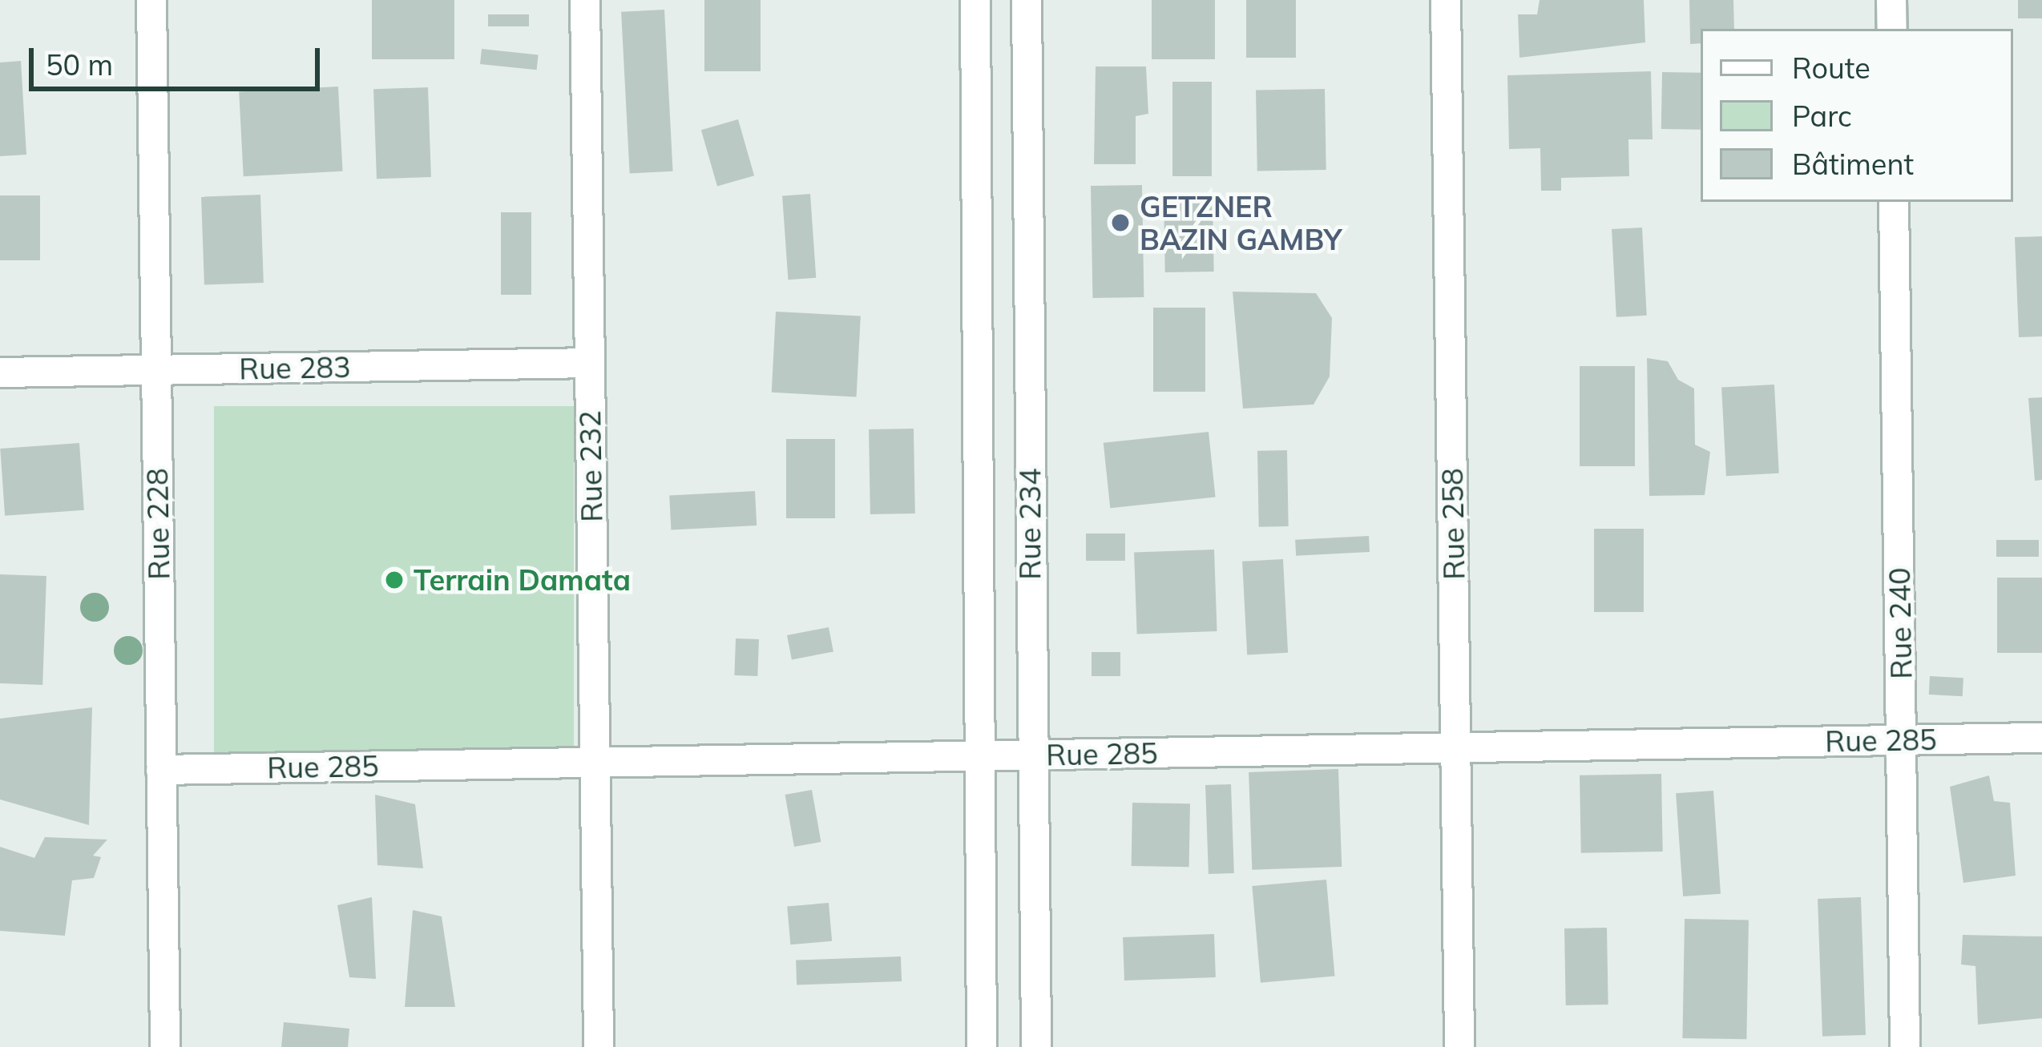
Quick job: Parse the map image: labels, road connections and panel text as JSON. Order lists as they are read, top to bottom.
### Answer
{
  "streets": {
    "street": [
      "Rue 283",
      "Rue 232",
      "Rue 228",
      "Rue 234",
      "Rue 258",
      "Rue 240",
      "Rue 285"
    ]
  },
  "crossings": [
    ["Rue 283", "Rue 232"],
    ["Rue 283", "Rue 228"],
    ["Rue 232", "Rue 285"],
    ["Rue 228", "Rue 285"],
    ["Rue 234", "Rue 285"],
    ["Rue 258", "Rue 285"],
    ["Rue 240", "Rue 285"]
  ],
  "places": ["GETZNER BAZIN GAMBY", "Terrain Damata"],
  "legend": ["Route", "Parc", "Bâtiment"],
  "scale_bar": "50 m"
}
